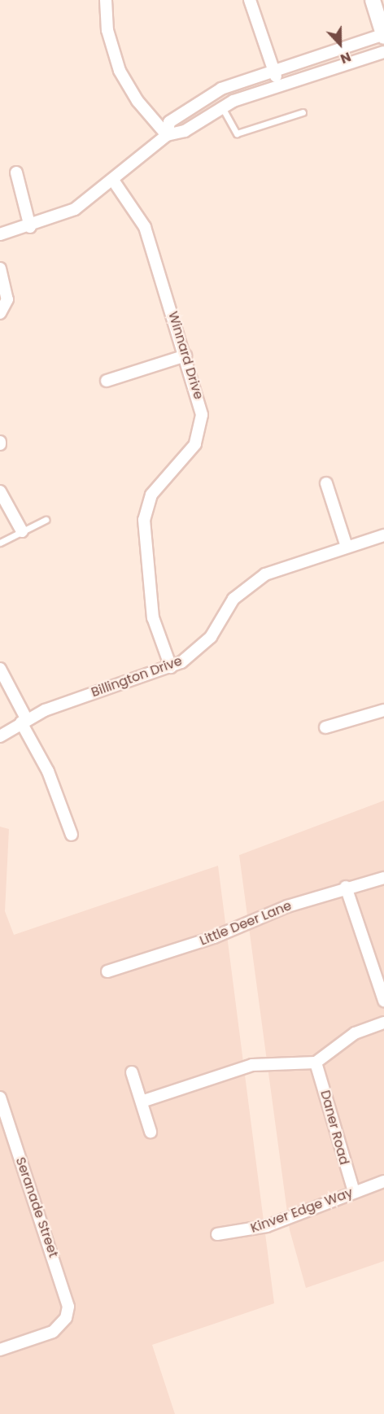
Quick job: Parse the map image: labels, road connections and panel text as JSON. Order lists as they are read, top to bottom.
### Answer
{
  "streets": {
    "street": [
      "Winnard Drive",
      "Billington Drive",
      "Little Deer Lane",
      "Daner Road",
      "Seranade Street",
      "Kinver Edge Way"
    ]
  },
  "crossings": [
    ["Winnard Drive", "Billington Drive"],
    ["Daner Road", "Kinver Edge Way"]
  ],
  "north": "bottom"
}
